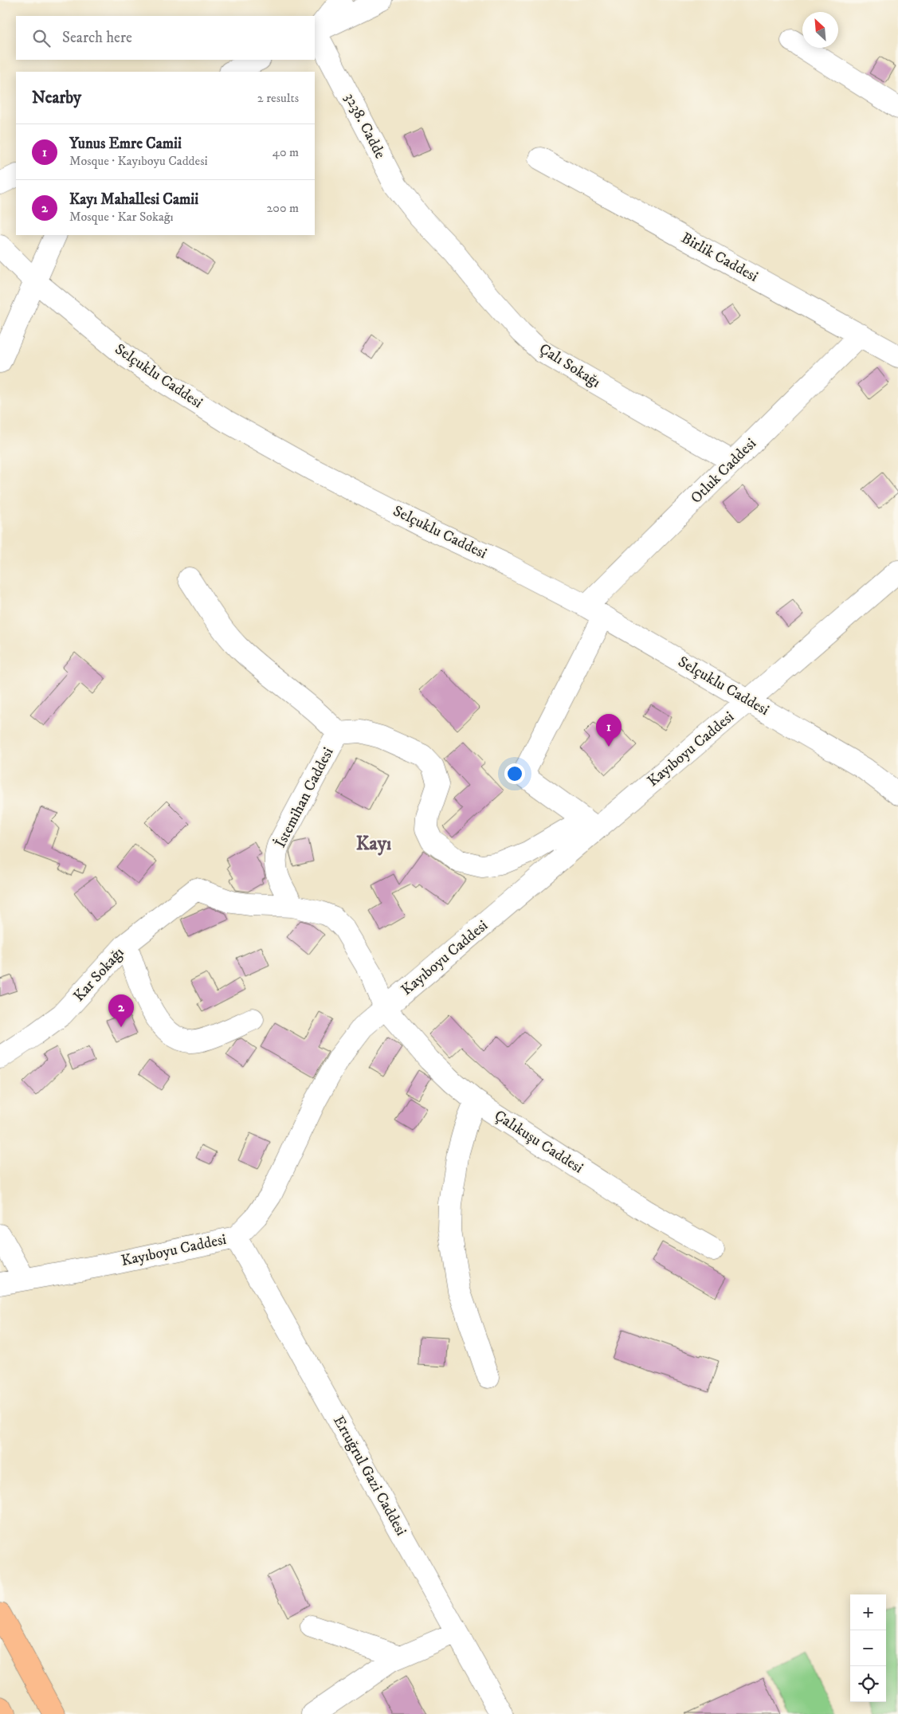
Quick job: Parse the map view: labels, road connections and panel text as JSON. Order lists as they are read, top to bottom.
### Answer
{
  "streets": {
    "street": [
      "3238. Cadde",
      "Birlik Caddesi",
      "Çalı Sokağı",
      "Selçuklu Caddesi",
      "Otluk Caddesi",
      "Kayıboyu Caddesi",
      "İstemihan Caddesi",
      "Kar Sokağı",
      "Çalıkuşu Caddesi",
      "Ertuğrul Gazi Caddesi"
    ]
  },
  "crossings": [
    ["3238. Cadde", "Çalı Sokağı"],
    ["Birlik Caddesi", "Otluk Caddesi"],
    ["Çalı Sokağı", "Otluk Caddesi"],
    ["Selçuklu Caddesi", "Otluk Caddesi"],
    ["Selçuklu Caddesi", "Kayıboyu Caddesi"],
    ["Otluk Caddesi", "Kayıboyu Caddesi"],
    ["Kayıboyu Caddesi", "Çalıkuşu Caddesi"],
    ["Kayıboyu Caddesi", "Ertuğrul Gazi Caddesi"],
    ["İstemihan Caddesi", "Çalıkuşu Caddesi"],
    ["Kar Sokağı", "Çalıkuşu Caddesi"]
  ],
  "districts": ["Kayı"],
  "north": "top left",
  "page": {
    "search": "Search here",
    "heading": ["Nearby", "2 results"],
    "list": [
      {
        "mark": "1",
        "name": "Yunus Emre Camii",
        "note": "Mosque · Kayıboyu Caddesi",
        "value": "40 m"
      },
      {
        "mark": "2",
        "name": "Kayı Mahallesi Camii",
        "note": "Mosque · Kar Sokağı",
        "value": "200 m"
      }
    ],
    "pins": ["1", "2"],
    "map_buttons": ["+", "−"]
  }
}
